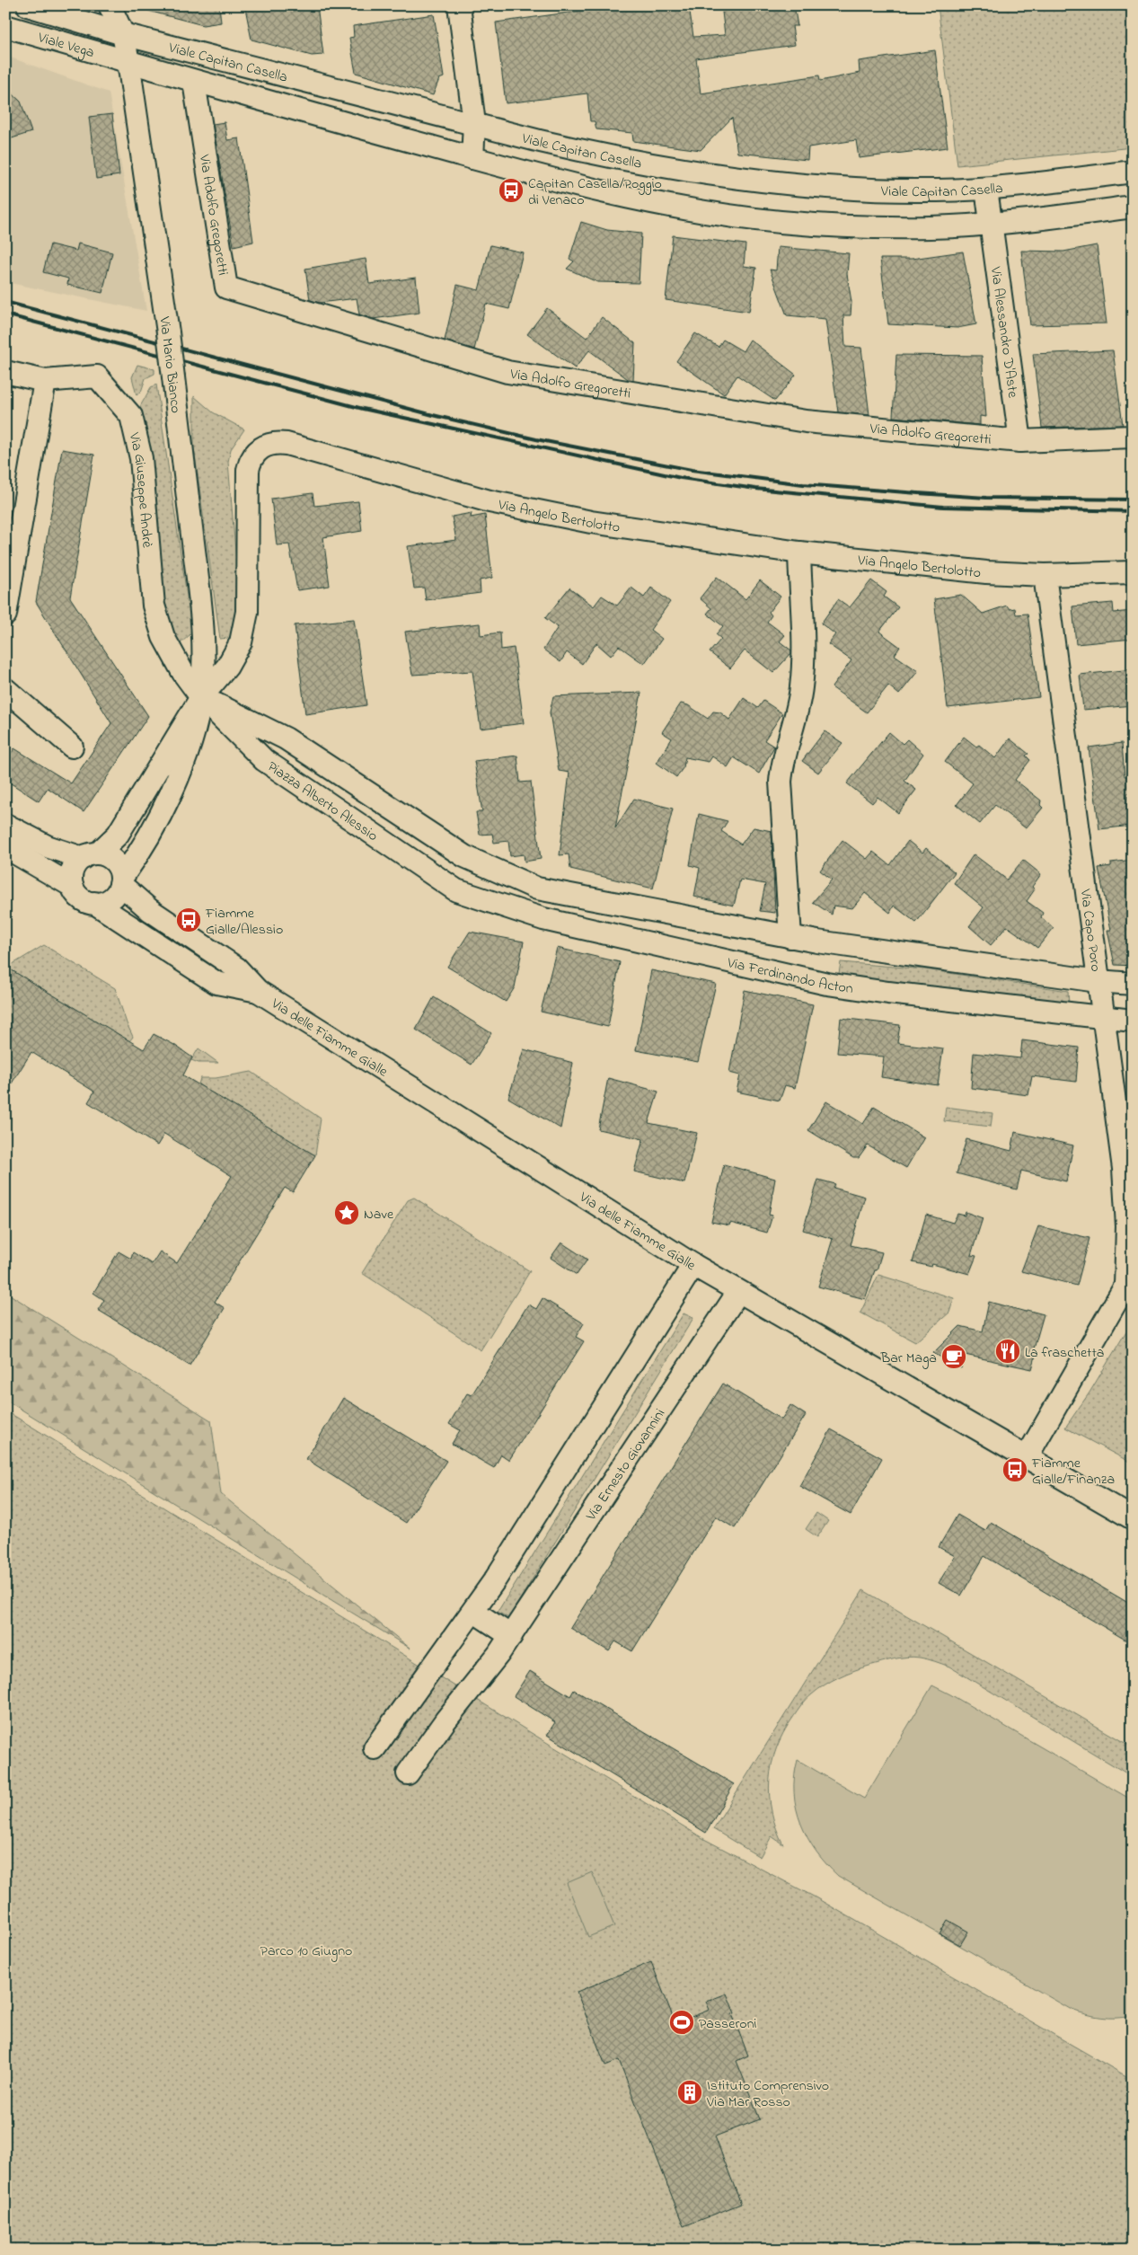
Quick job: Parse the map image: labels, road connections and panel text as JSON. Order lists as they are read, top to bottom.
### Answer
{
  "streets": {
    "street": [
      "Viale Vega",
      "Viale Capitan Casella",
      "Via Adolfo Gregoretti",
      "Via Alessandro D'Aste",
      "Via Mario Bianco",
      "Via Giuseppe Andrè",
      "Via Angelo Bertolotto",
      "Piazza Alberto Alessio",
      "Via Capo Poro",
      "Via Ferdinando Acton",
      "Via delle Fiamme Gialle",
      "Via Ernesto Giovannini"
    ]
  },
  "crossings": [
    ["Viale Vega", "Viale Capitan Casella"],
    ["Viale Vega", "Via Mario Bianco"],
    ["Viale Capitan Casella", "Via Adolfo Gregoretti"],
    ["Viale Capitan Casella", "Via Alessandro D'Aste"],
    ["Viale Capitan Casella", "Via Mario Bianco"],
    ["Via Adolfo Gregoretti", "Via Alessandro D'Aste"],
    ["Via Mario Bianco", "Via Giuseppe Andrè"],
    ["Via Mario Bianco", "Via Angelo Bertolotto"],
    ["Via Mario Bianco", "Piazza Alberto Alessio"],
    ["Via Giuseppe Andrè", "Via Angelo Bertolotto"],
    ["Via Giuseppe Andrè", "Piazza Alberto Alessio"],
    ["Via Angelo Bertolotto", "Piazza Alberto Alessio"],
    ["Via Angelo Bertolotto", "Via Capo Poro"],
    ["Piazza Alberto Alessio", "Via Ferdinando Acton"],
    ["Via Capo Poro", "Via Ferdinando Acton"],
    ["Via delle Fiamme Gialle", "Via Ernesto Giovannini"]
  ],
  "parks": ["Parco 10 Giugno"],
  "places": {
    "bus stop": ["Capitan Casella/Poggio di Venaco", "Fiamme Gialle/Alessio", "Fiamme Gialle/Finanza"],
    "place": ["Nave"],
    "restaurant": ["La fraschetta"],
    "cafe": ["Bar Maga"],
    "sports": ["Passeroni"],
    "building": ["Istituto Comprensivo Via Mar Rosso"]
  }
}
